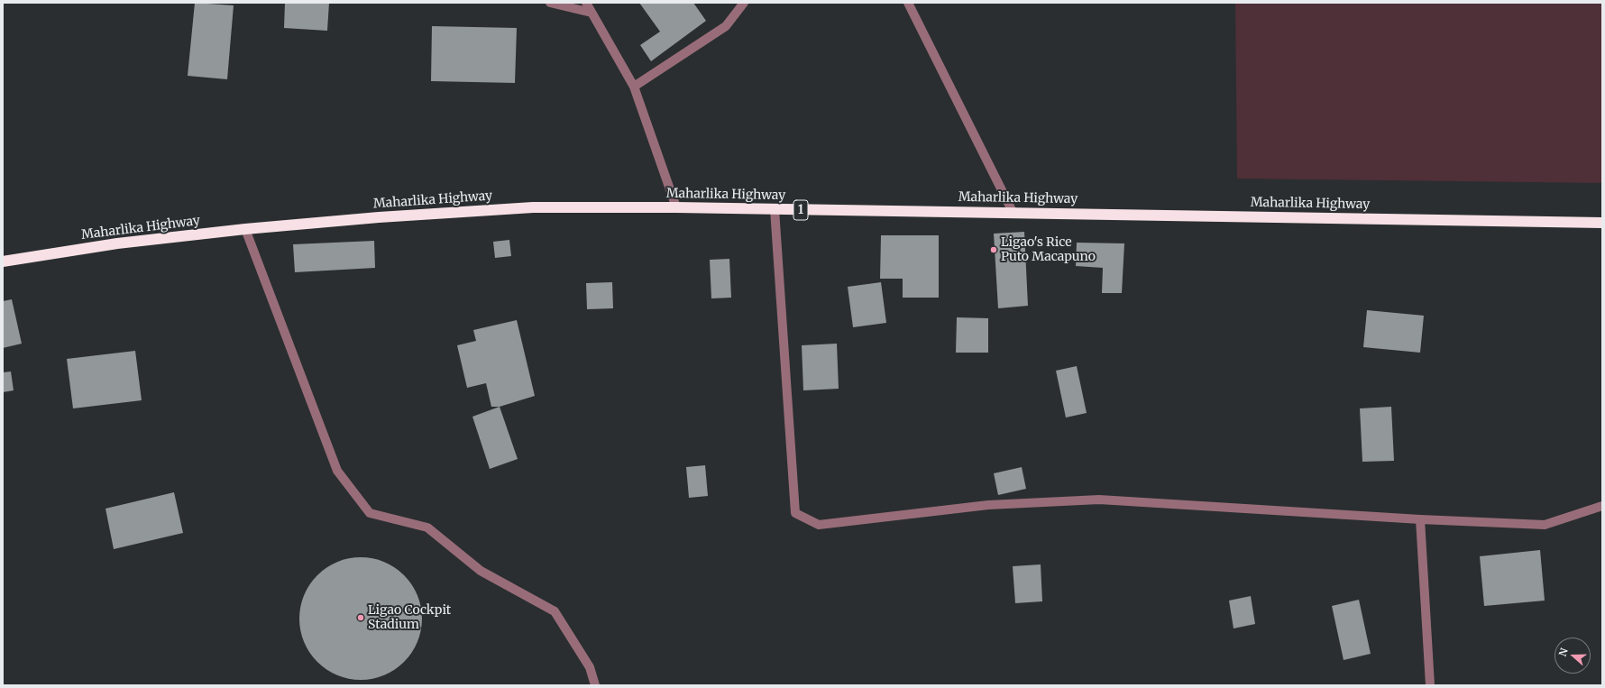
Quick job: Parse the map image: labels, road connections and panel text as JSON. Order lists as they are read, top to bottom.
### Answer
{
  "streets": {
    "highway": ["Maharlika Highway", "1"]
  },
  "places": ["Ligao's Rice Puto Macapuno", "Ligao Cockpit Stadium"],
  "north": "left"
}
